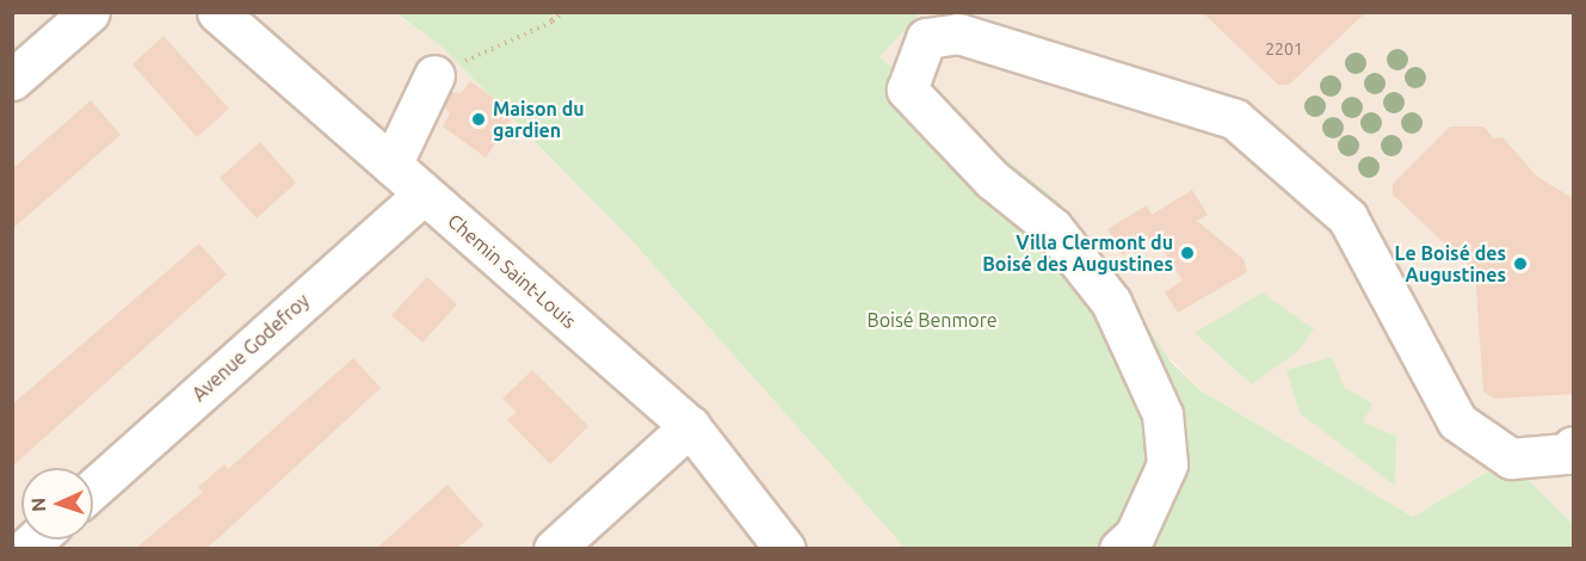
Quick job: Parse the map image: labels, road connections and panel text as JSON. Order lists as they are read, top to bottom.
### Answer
{
  "streets": {
    "street": ["Chemin Saint-Louis", "Avenue Godefroy"]
  },
  "crossings": [
    ["Chemin Saint-Louis", "Avenue Godefroy"]
  ],
  "parks": ["Boisé Benmore"],
  "places": ["Maison du gardien", "Villa Clermont du Boisé des Augustines", "Le Boisé des Augustines"],
  "house_numbers": ["2201"],
  "north": "left"
}
